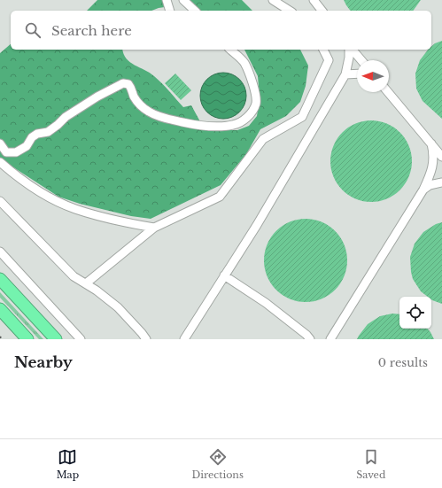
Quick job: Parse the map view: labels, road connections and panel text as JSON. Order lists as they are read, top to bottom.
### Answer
{
  "north": "left",
  "page": {
    "search": "Search here",
    "heading": ["Nearby", "0 results"],
    "nav": ["Map", "Directions", "Saved"]
  }
}
